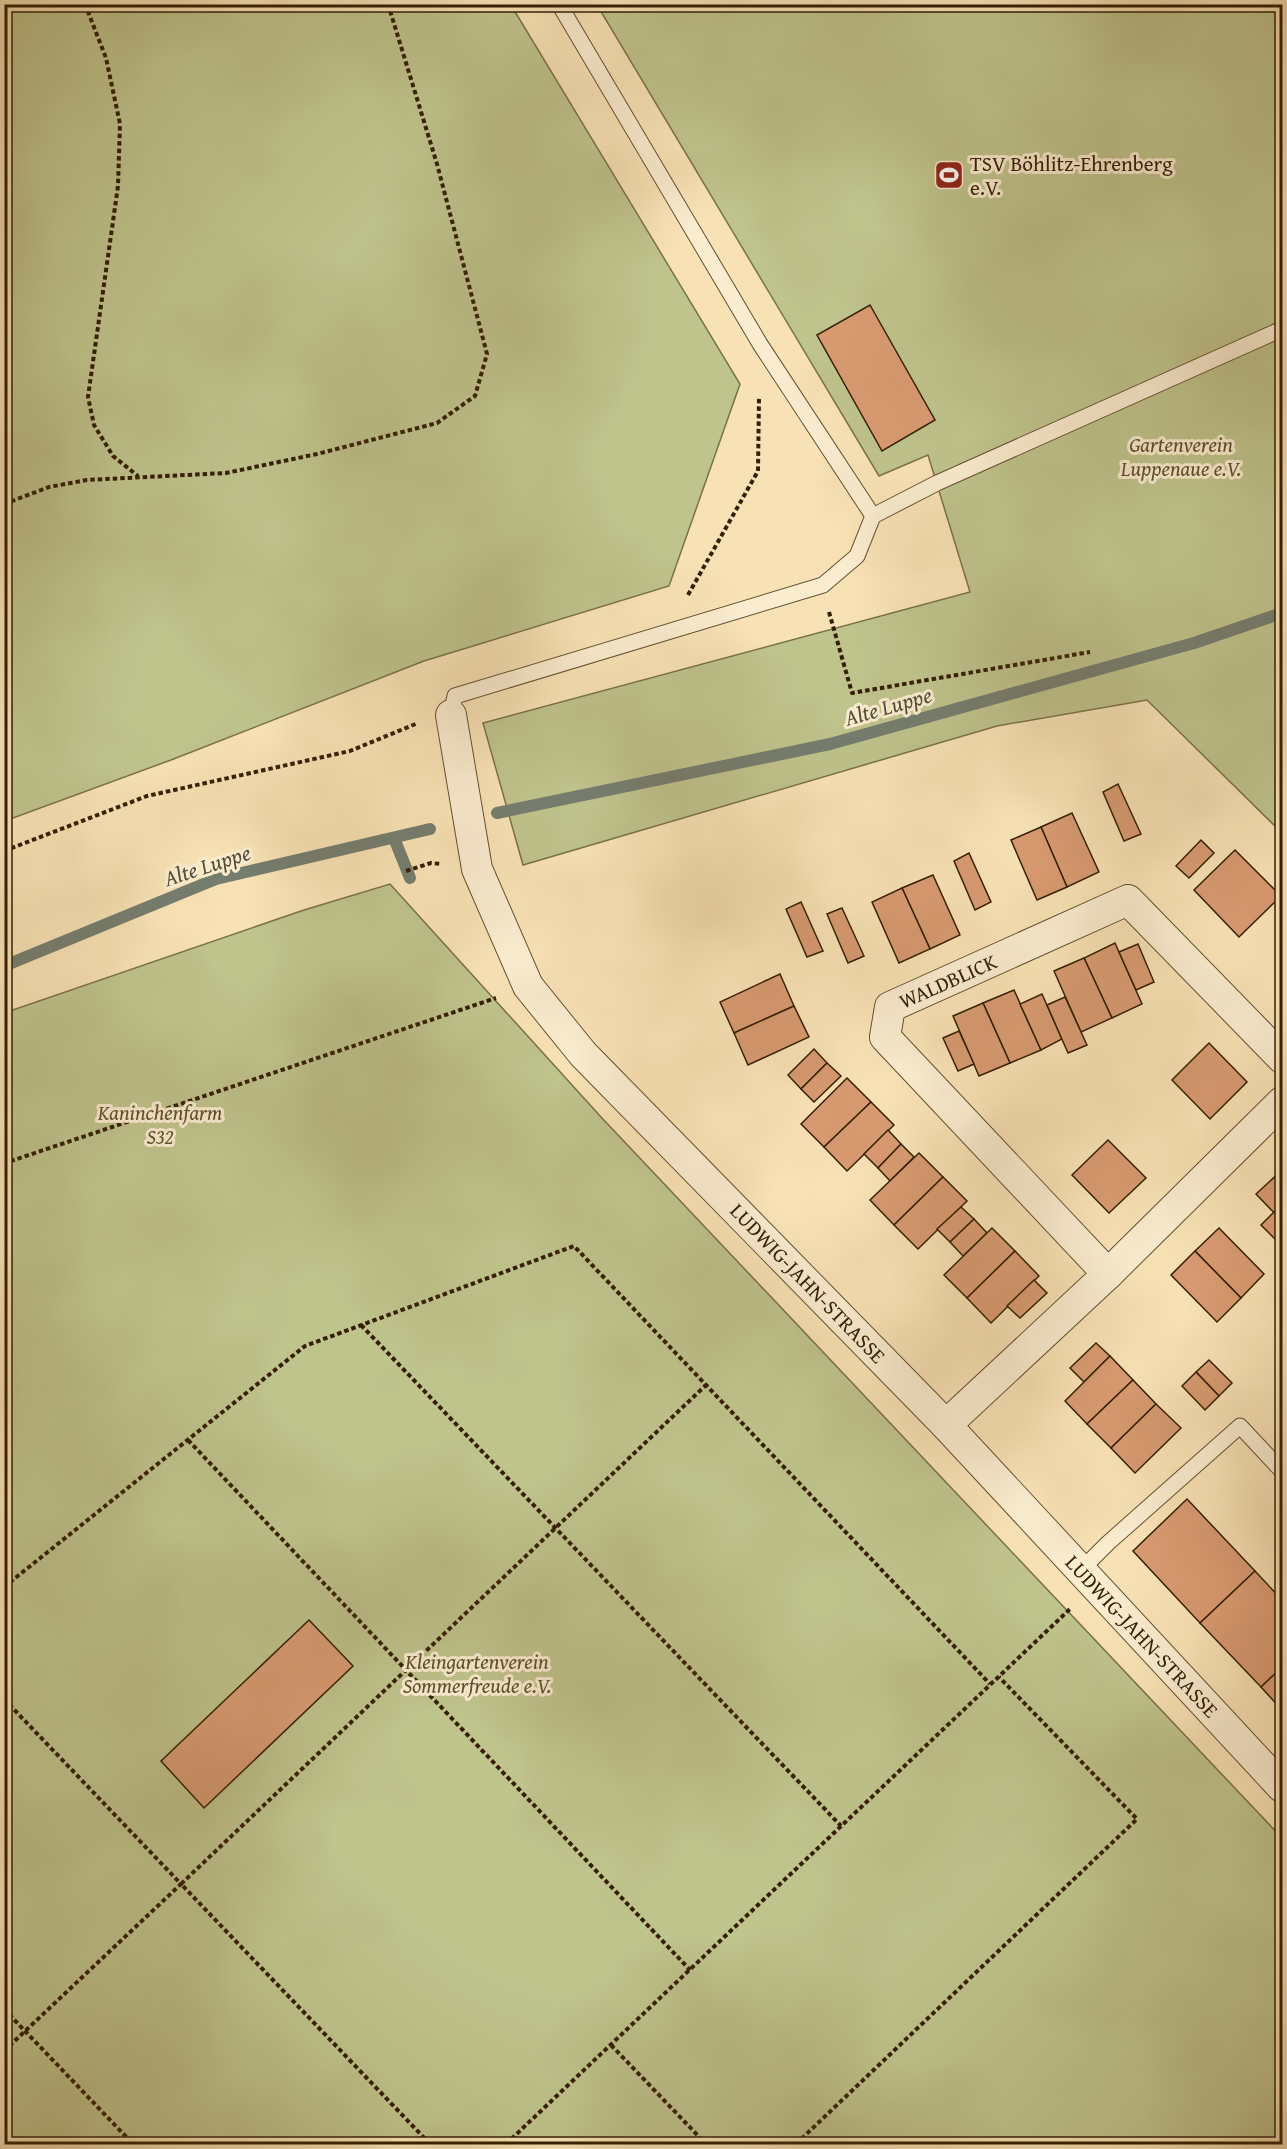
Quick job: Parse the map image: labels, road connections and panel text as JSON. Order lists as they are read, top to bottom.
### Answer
{
  "streets": {
    "street": ["WALDBLICK", "LUDWIG-JAHN-STRASSE"]
  },
  "water": ["Alte Luppe"],
  "parks": ["Gartenverein Luppenaue e.V.", "Kaninchenfarm S32", "Kleingartenverein Sommerfreude e.V."],
  "places": {
    "sports": ["TSV Böhlitz-Ehrenberg e.V."]
  }
}
